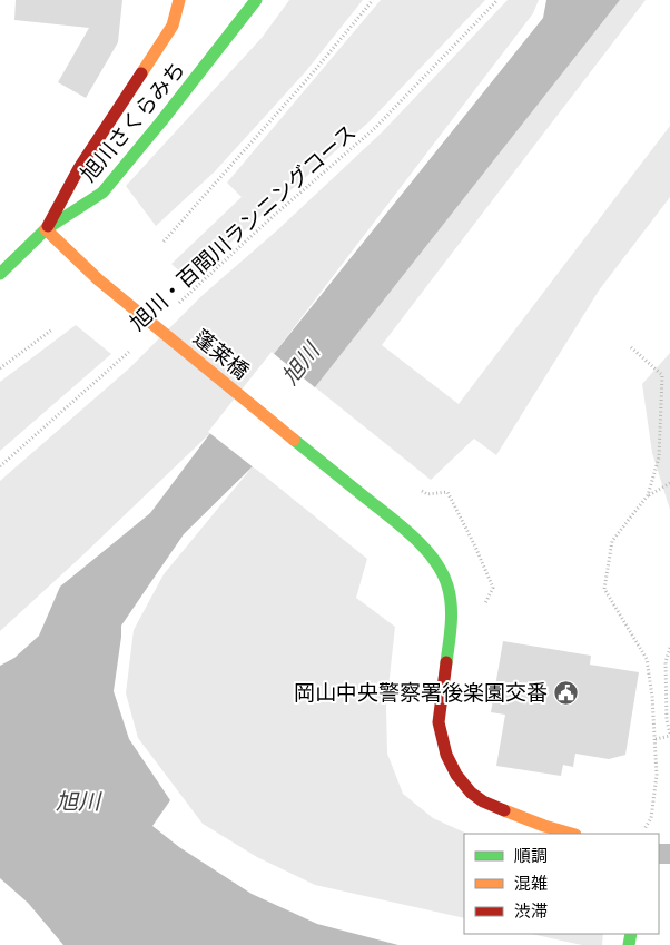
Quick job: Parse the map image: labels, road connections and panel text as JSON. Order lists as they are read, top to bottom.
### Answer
{
  "streets": {
    "street": ["旭川さくらみち", "蓬莱橋"],
    "path": ["旭川・百間川ランニングコース"]
  },
  "crossings": [
    ["旭川さくらみち", "蓬莱橋"]
  ],
  "water": ["旭川"],
  "places": {
    "public building": ["岡山中央警察署後楽園交番"]
  },
  "legend": ["順調", "混雑", "渋滞"]
}
